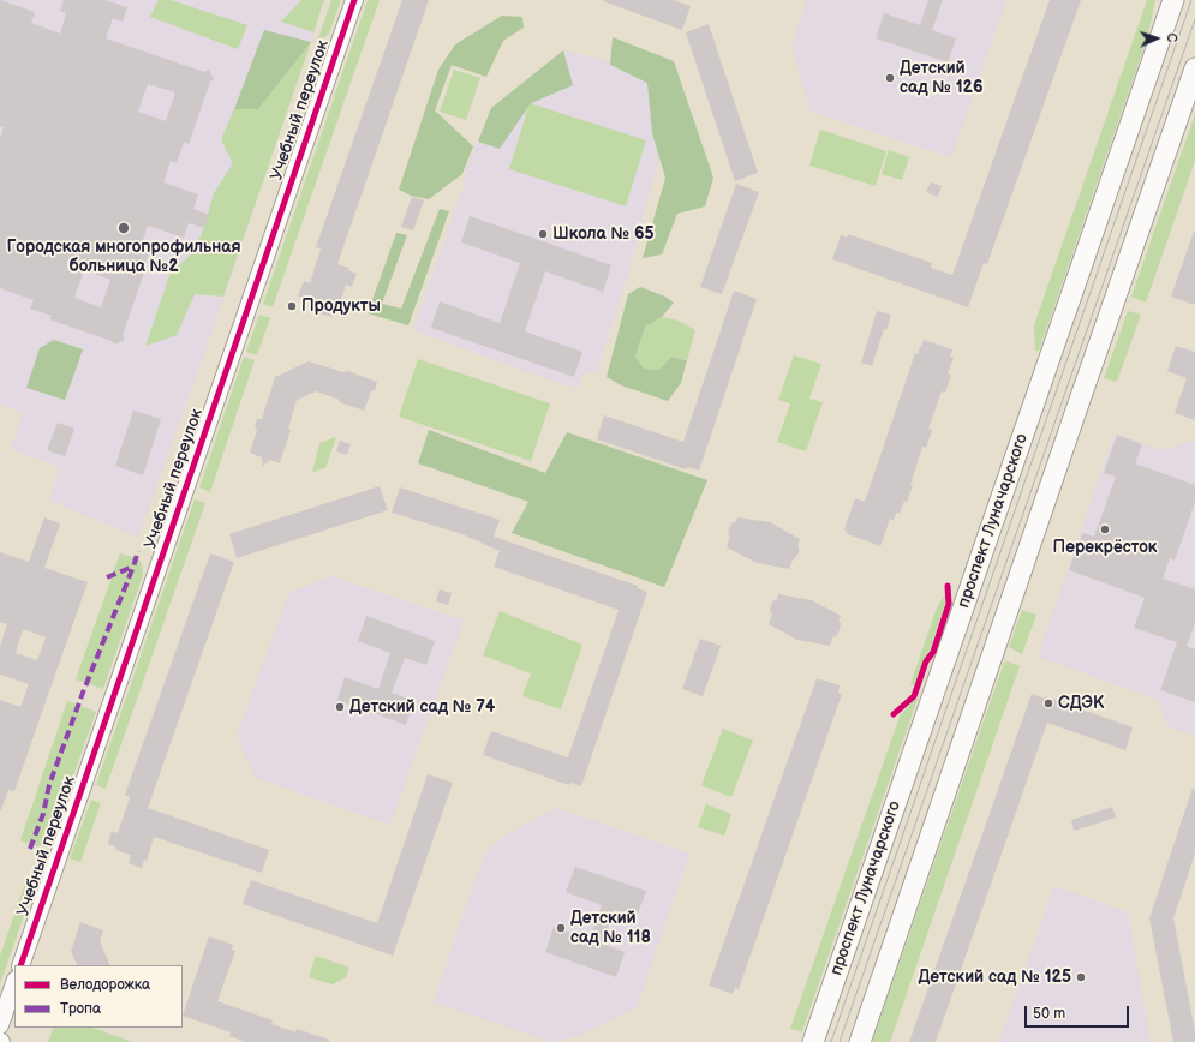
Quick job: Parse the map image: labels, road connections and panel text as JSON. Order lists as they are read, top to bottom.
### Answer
{
  "streets": {
    "main road": ["проспект Луначарского"],
    "street": ["Учебный переулок"]
  },
  "places": [
    "Детский сад № 126",
    "Городская многопрофильная больница №2",
    "Школа № 65",
    "Продукты",
    "Перекрёсток",
    "СДЭК",
    "Детский сад № 74",
    "Детский сад № 118",
    "Детский сад № 125"
  ],
  "legend": ["Велодорожка", "Тропа"],
  "scale_bar": "50 m",
  "north": "right"
}
